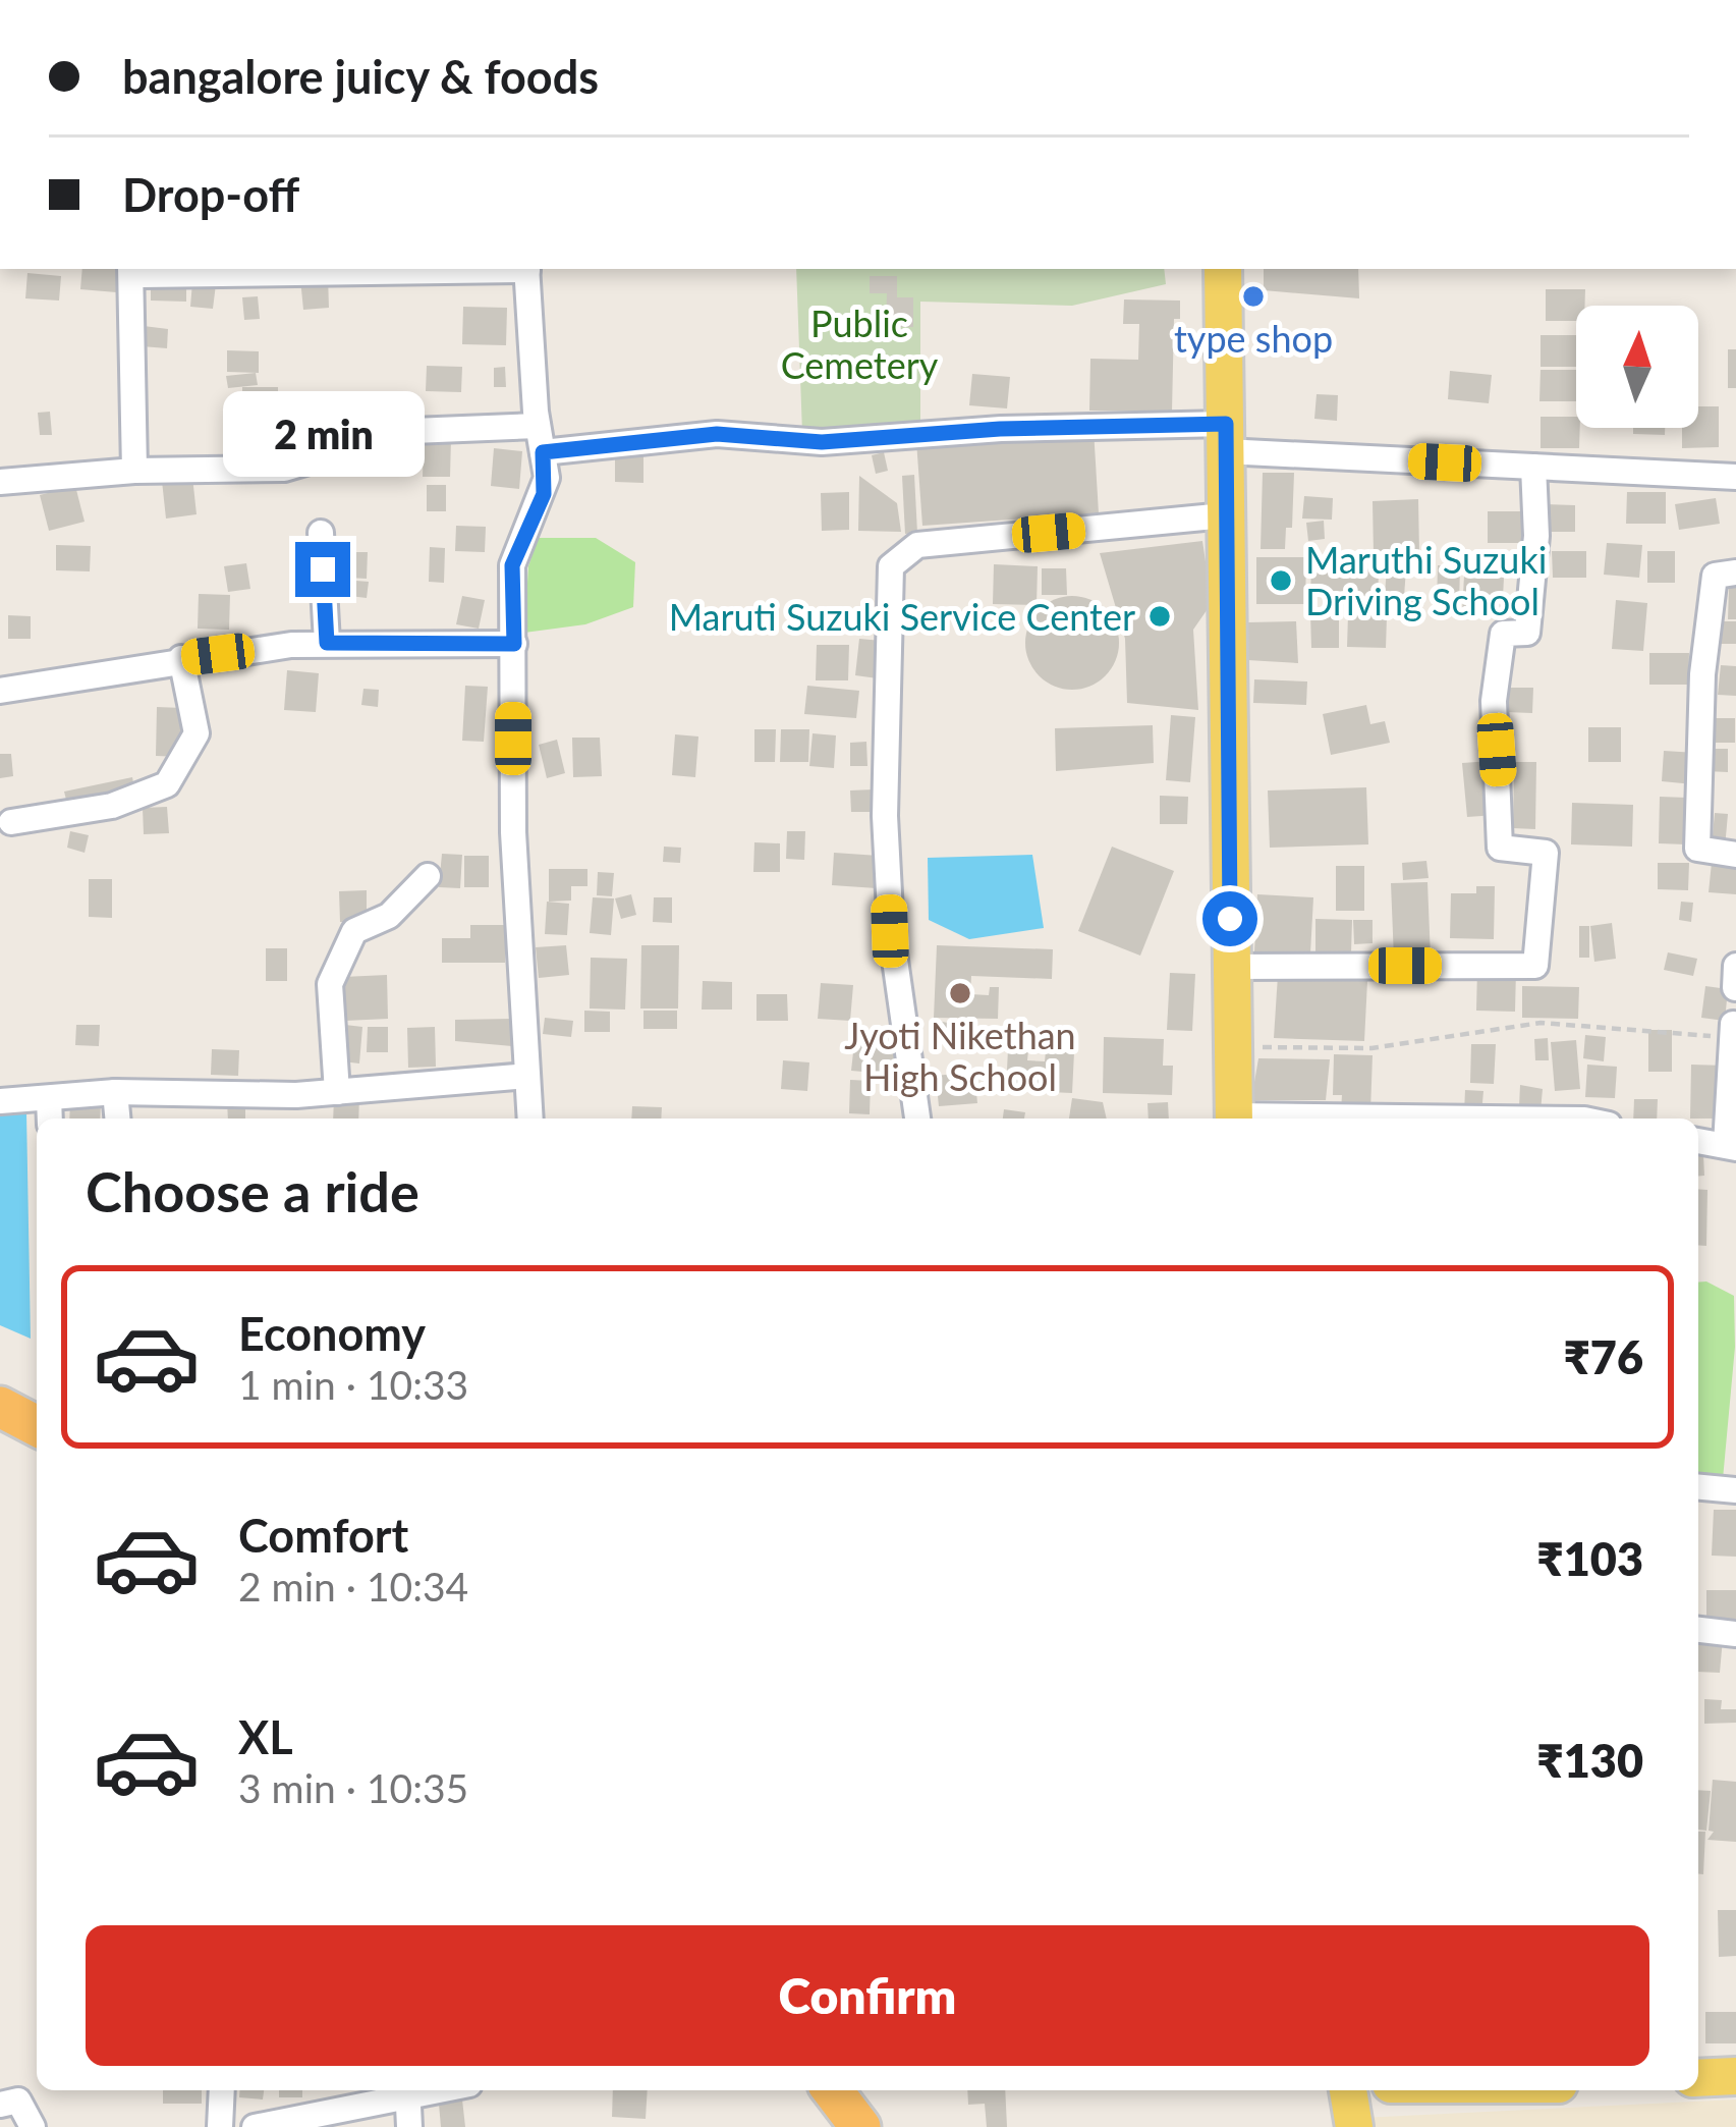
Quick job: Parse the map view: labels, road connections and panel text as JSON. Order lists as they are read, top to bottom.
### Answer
{
  "parks": ["Public Cemetery"],
  "places": [
    "type shop",
    "Maruthi Suzuki Driving School",
    "Maruti Suzuki Service Center",
    "Jyoti Nikethan High School"
  ],
  "north": "top",
  "page": {
    "banner": ["bangalore juicy & foods", "Drop-off"],
    "bubble": "2 min",
    "heading": "Choose a ride",
    "list": [
      {
        "name": "Economy",
        "note": "1 min · 10:33",
        "value": "₹76"
      },
      {
        "name": "Comfort",
        "note": "2 min · 10:34",
        "value": "₹103"
      },
      {
        "name": "XL",
        "note": "3 min · 10:35",
        "value": "₹130"
      }
    ],
    "buttons": "Confirm"
  }
}
